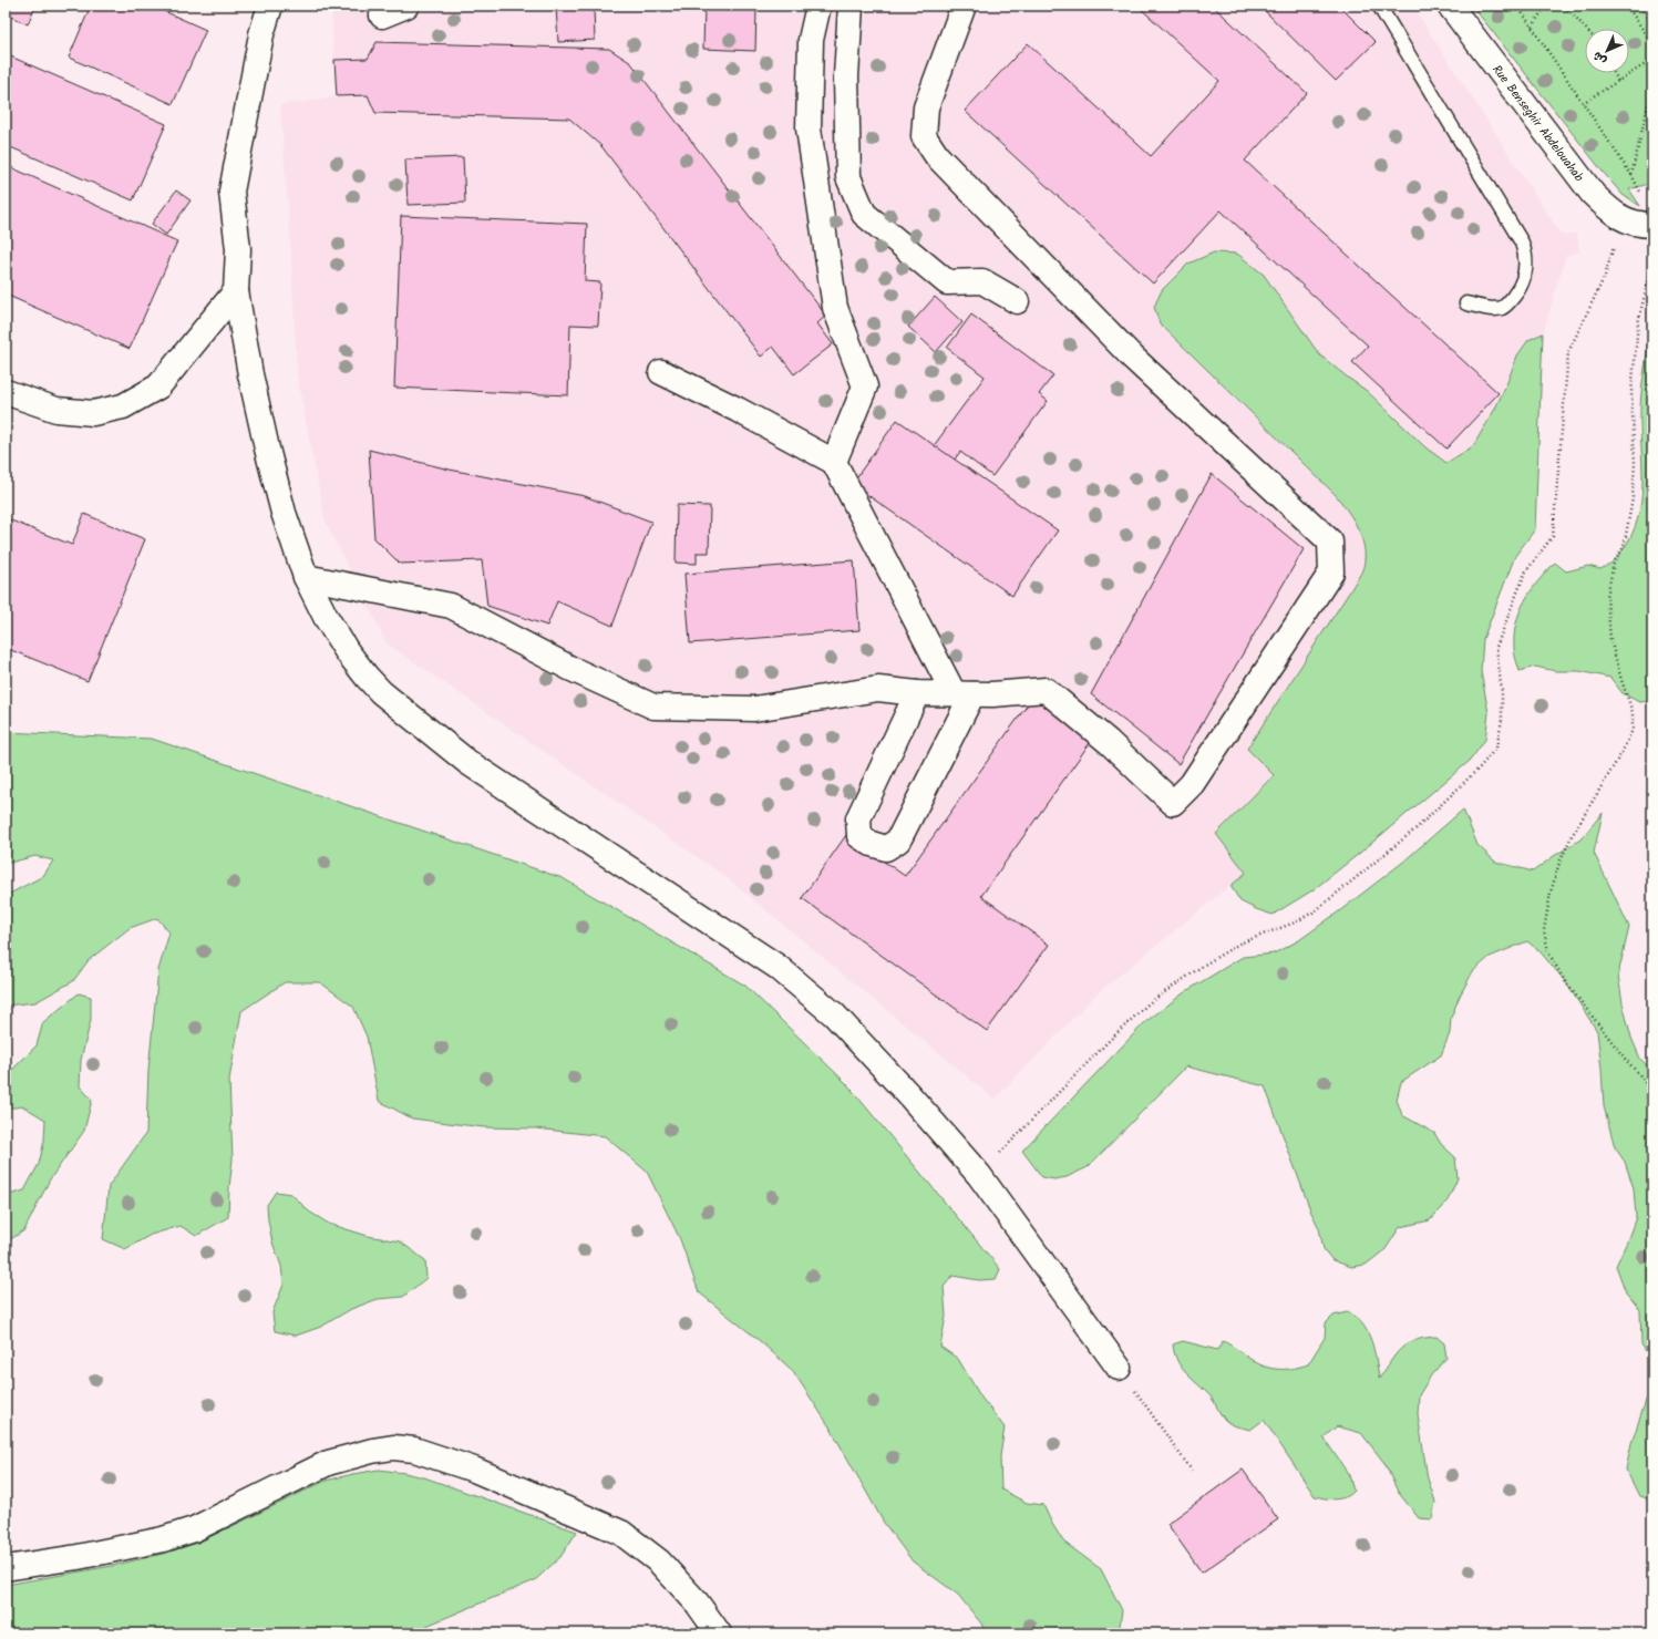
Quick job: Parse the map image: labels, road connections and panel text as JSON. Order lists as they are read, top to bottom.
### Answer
{
  "streets": {
    "street": ["Rue Benseghir Abdelouahab"]
  },
  "north": "bottom left"
}
